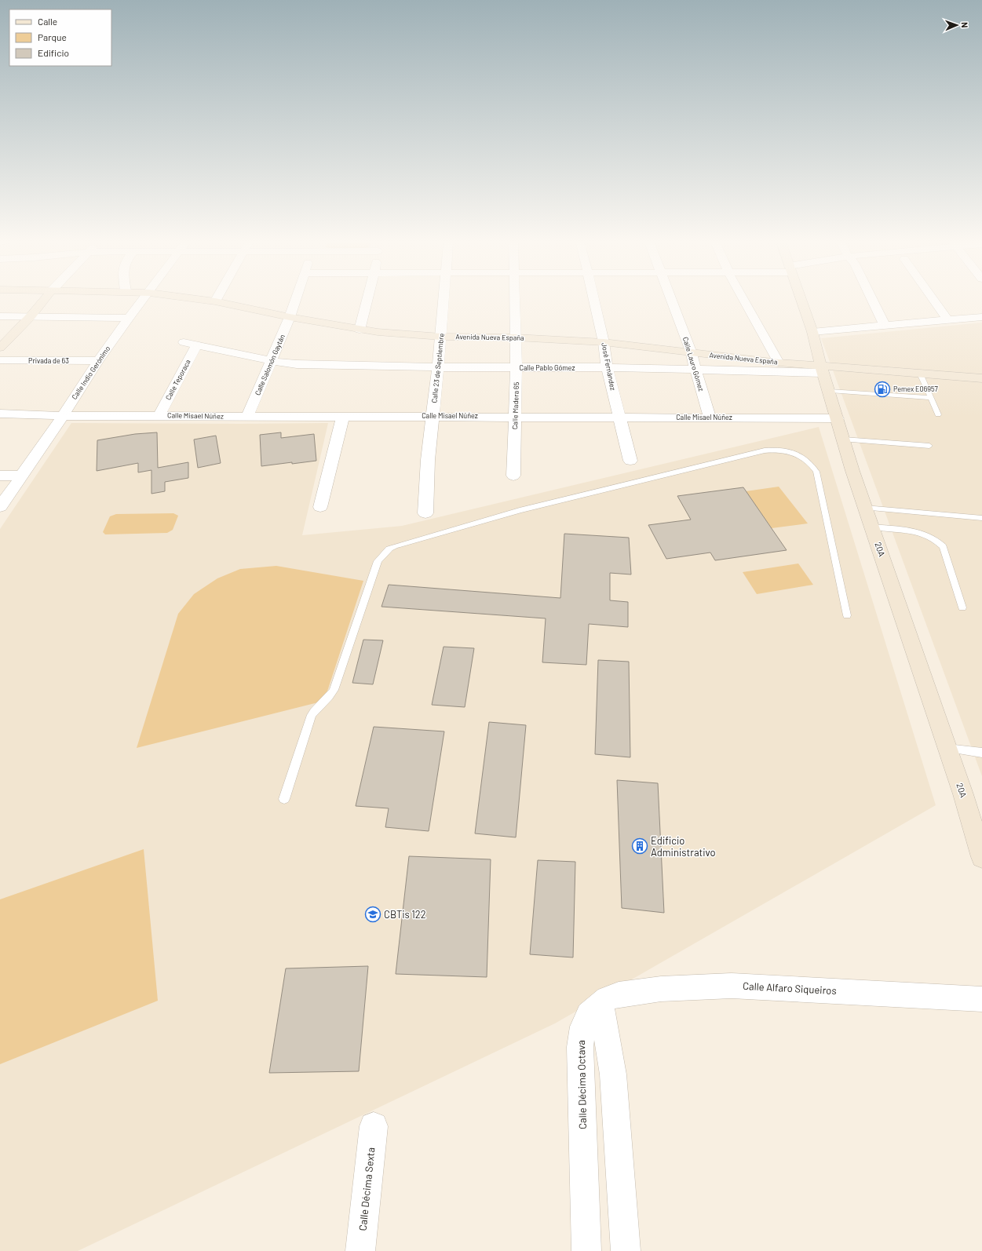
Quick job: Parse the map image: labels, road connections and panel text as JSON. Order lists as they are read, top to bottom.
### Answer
{
  "streets": {
    "main road": ["Avenida Nueva España", "20A"],
    "street": [
      "Privada de 63",
      "Calle Lauro Gómez",
      "Calle Salomón Gaytán",
      "José Fernández",
      "Calle 23 de Septiembre",
      "Calle Pablo Gómez",
      "Calle Indio Gerónimo",
      "Calle Teporaca",
      "Calle Madera 65",
      "Calle Misael Núñez",
      "Calle Alfaro Siqueiros",
      "Calle Décima Octava",
      "Calle Décima Sexta"
    ]
  },
  "crossings": [
    ["Avenida Nueva España", "Calle Lauro Gómez"],
    ["Avenida Nueva España", "Calle Salomón Gaytán"],
    ["Avenida Nueva España", "José Fernández"],
    ["Avenida Nueva España", "Calle 23 de Septiembre"],
    ["Avenida Nueva España", "Calle Pablo Gómez"],
    ["Avenida Nueva España", "Calle Madera 65"],
    ["Avenida Nueva España", "20A"],
    ["Privada de 63", "Calle Indio Gerónimo"],
    ["Calle Lauro Gómez", "Calle Pablo Gómez"],
    ["Calle Lauro Gómez", "Calle Misael Núñez"],
    ["Calle Salomón Gaytán", "Calle Pablo Gómez"],
    ["Calle Salomón Gaytán", "Calle Misael Núñez"],
    ["José Fernández", "Calle Pablo Gómez"],
    ["José Fernández", "Calle Misael Núñez"],
    ["Calle 23 de Septiembre", "Calle Pablo Gómez"],
    ["Calle 23 de Septiembre", "Calle Misael Núñez"],
    ["Calle Pablo Gómez", "Calle Madera 65"],
    ["Calle Pablo Gómez", "20A"],
    ["Calle Indio Gerónimo", "Calle Misael Núñez"],
    ["Calle Teporaca", "Calle Misael Núñez"],
    ["Calle Madera 65", "Calle Misael Núñez"],
    ["Calle Misael Núñez", "20A"],
    ["Calle Alfaro Siqueiros", "Calle Décima Octava"]
  ],
  "places": {
    "fuel station": ["Pemex E06957"],
    "building": ["Edificio Administrativo"],
    "school or university": ["CBTis 122"]
  },
  "legend": ["Calle", "Parque", "Edificio"],
  "north": "right"
}
